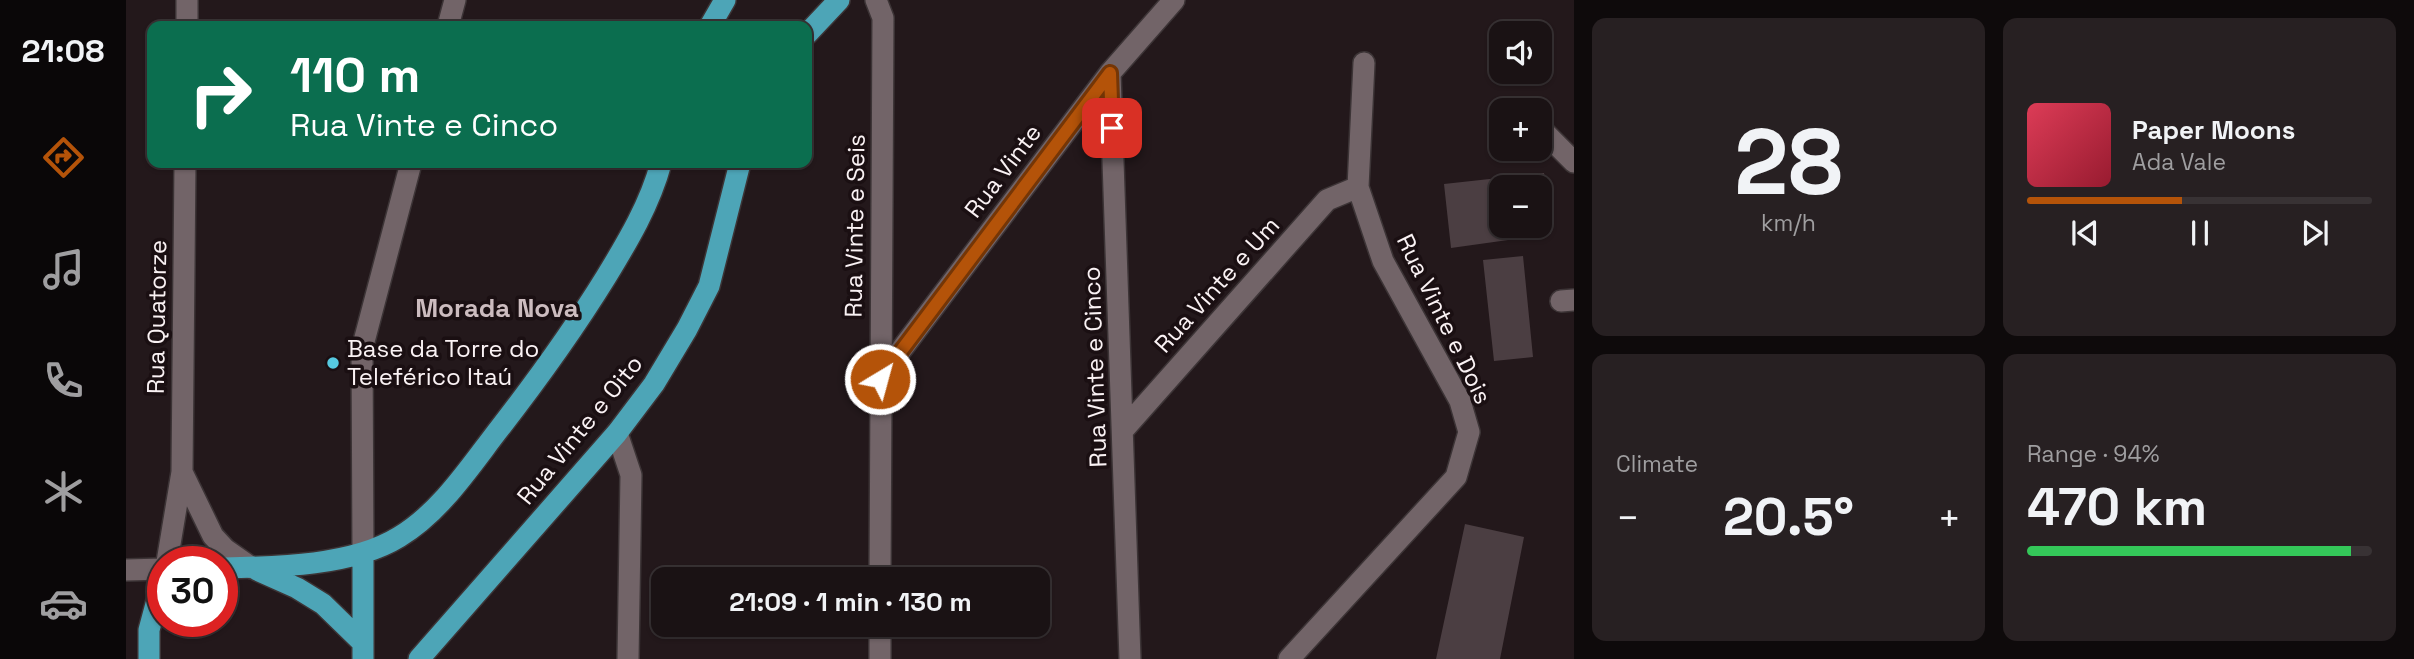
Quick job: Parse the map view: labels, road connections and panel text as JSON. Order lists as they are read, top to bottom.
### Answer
{
  "streets": {
    "main road": ["Rua Vinte e Oito"],
    "street": [
      "Rua Vinte",
      "Rua Vinte e Seis",
      "Rua Vinte e Um",
      "Rua Quatorze",
      "Rua Vinte e Dois",
      "Rua Vinte e Cinco"
    ]
  },
  "crossings": [
    ["Rua Vinte", "Rua Vinte e Seis"],
    ["Rua Vinte", "Rua Vinte e Cinco"],
    ["Rua Vinte e Um", "Rua Vinte e Dois"],
    ["Rua Vinte e Um", "Rua Vinte e Cinco"]
  ],
  "districts": ["Morada Nova"],
  "places": ["Base da Torre do Teleférico Itaú"],
  "page": {
    "tabs": "21:08",
    "tile": [
      ["28", "km/h"],
      "Climate",
      ["Range · 94%", "470 km"]
    ],
    "map_buttons": ["+", "−"],
    "turn": ["110 m", "Rua Vinte e Cinco"],
    "song": ["Paper Moons", "Ada Vale"],
    "heat": ["−", "20.5°", "+"],
    "limit": "30",
    "trip": "21:09 · 1 min · 130 m"
  }
}
